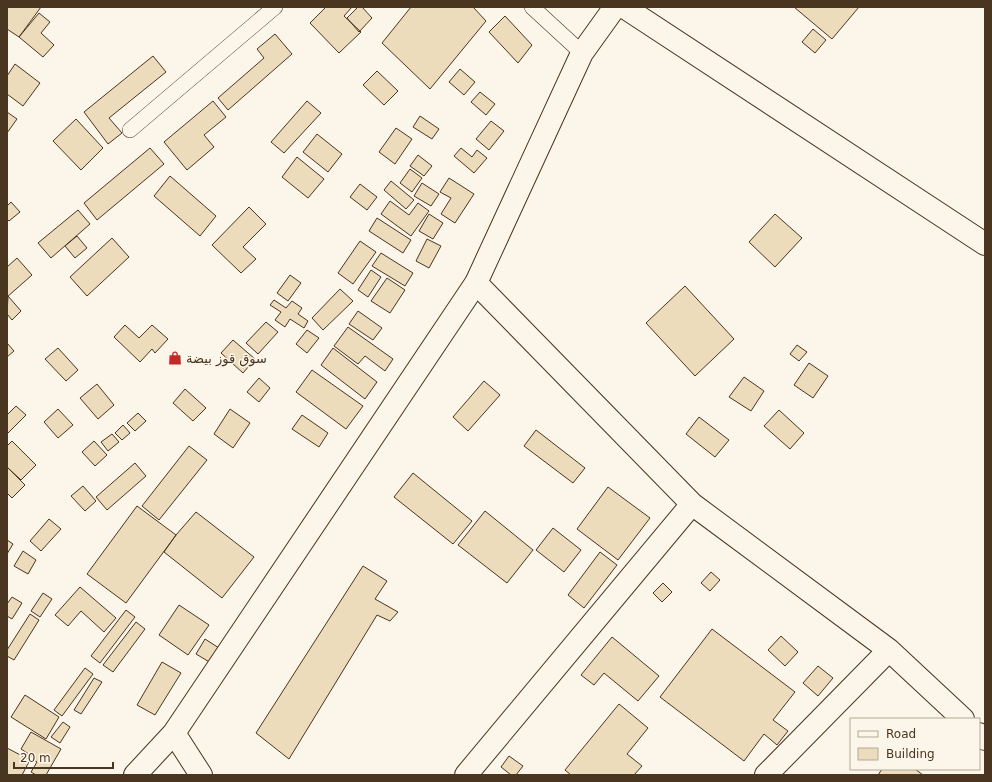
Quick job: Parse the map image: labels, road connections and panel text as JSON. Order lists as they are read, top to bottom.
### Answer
{
  "places": {
    "shop": ["سوق قوز بيضة"]
  },
  "legend": ["Road", "Building"],
  "scale_bar": "20 m"
}
